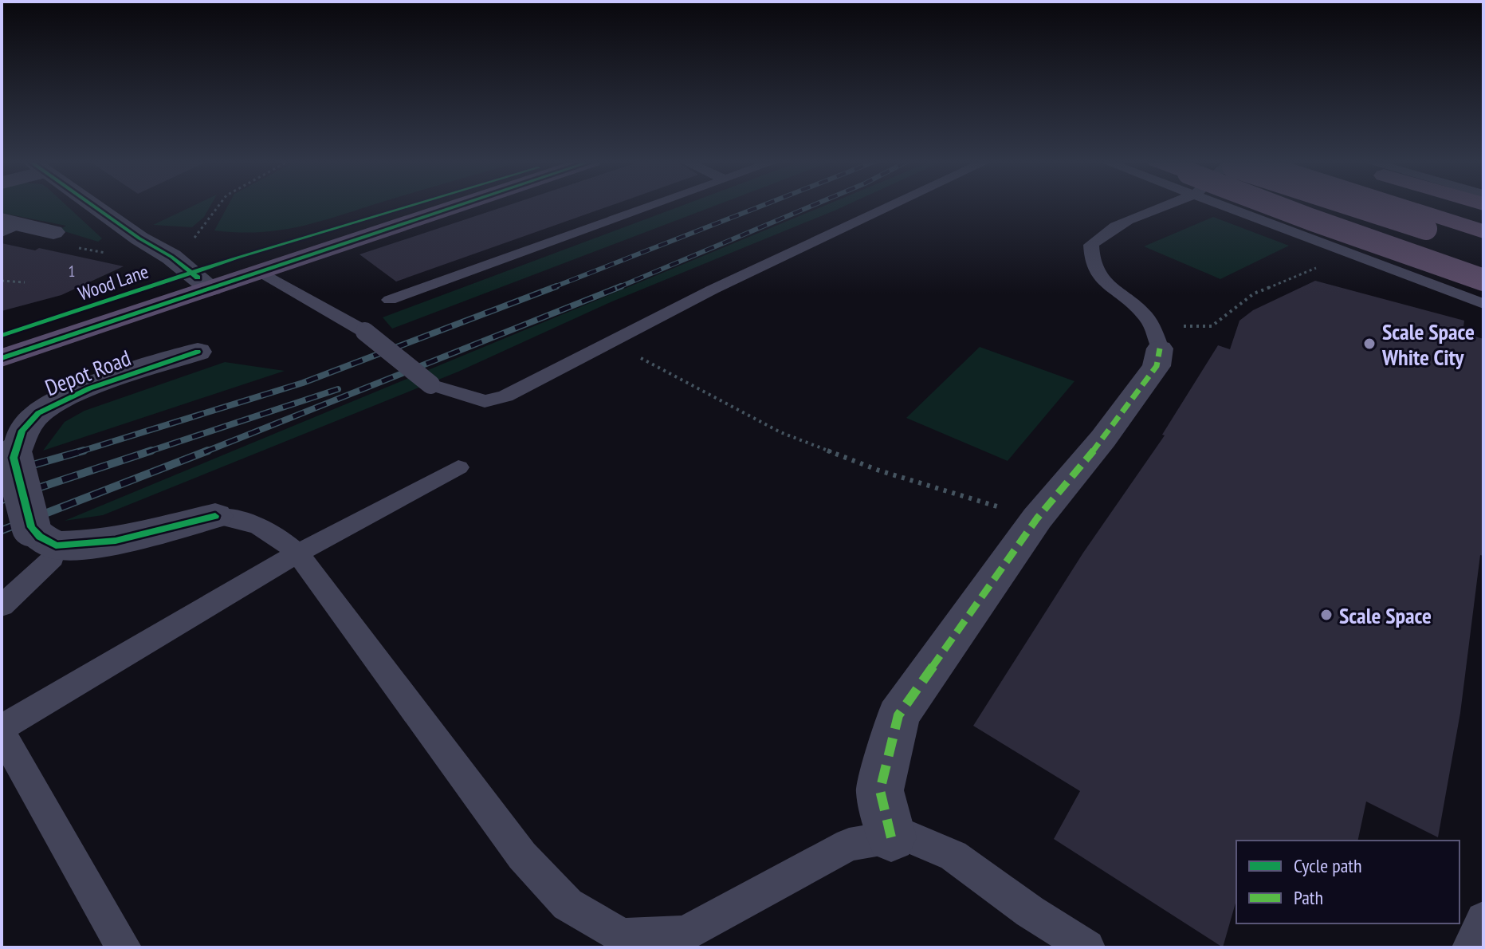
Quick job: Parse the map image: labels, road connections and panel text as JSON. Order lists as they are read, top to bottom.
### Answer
{
  "streets": {
    "main road": ["Wood Lane"],
    "street": ["Depot Road"]
  },
  "places": ["Scale Space White City", "Scale Space"],
  "house_numbers": ["1"],
  "legend": ["Cycle path", "Path"]
}
